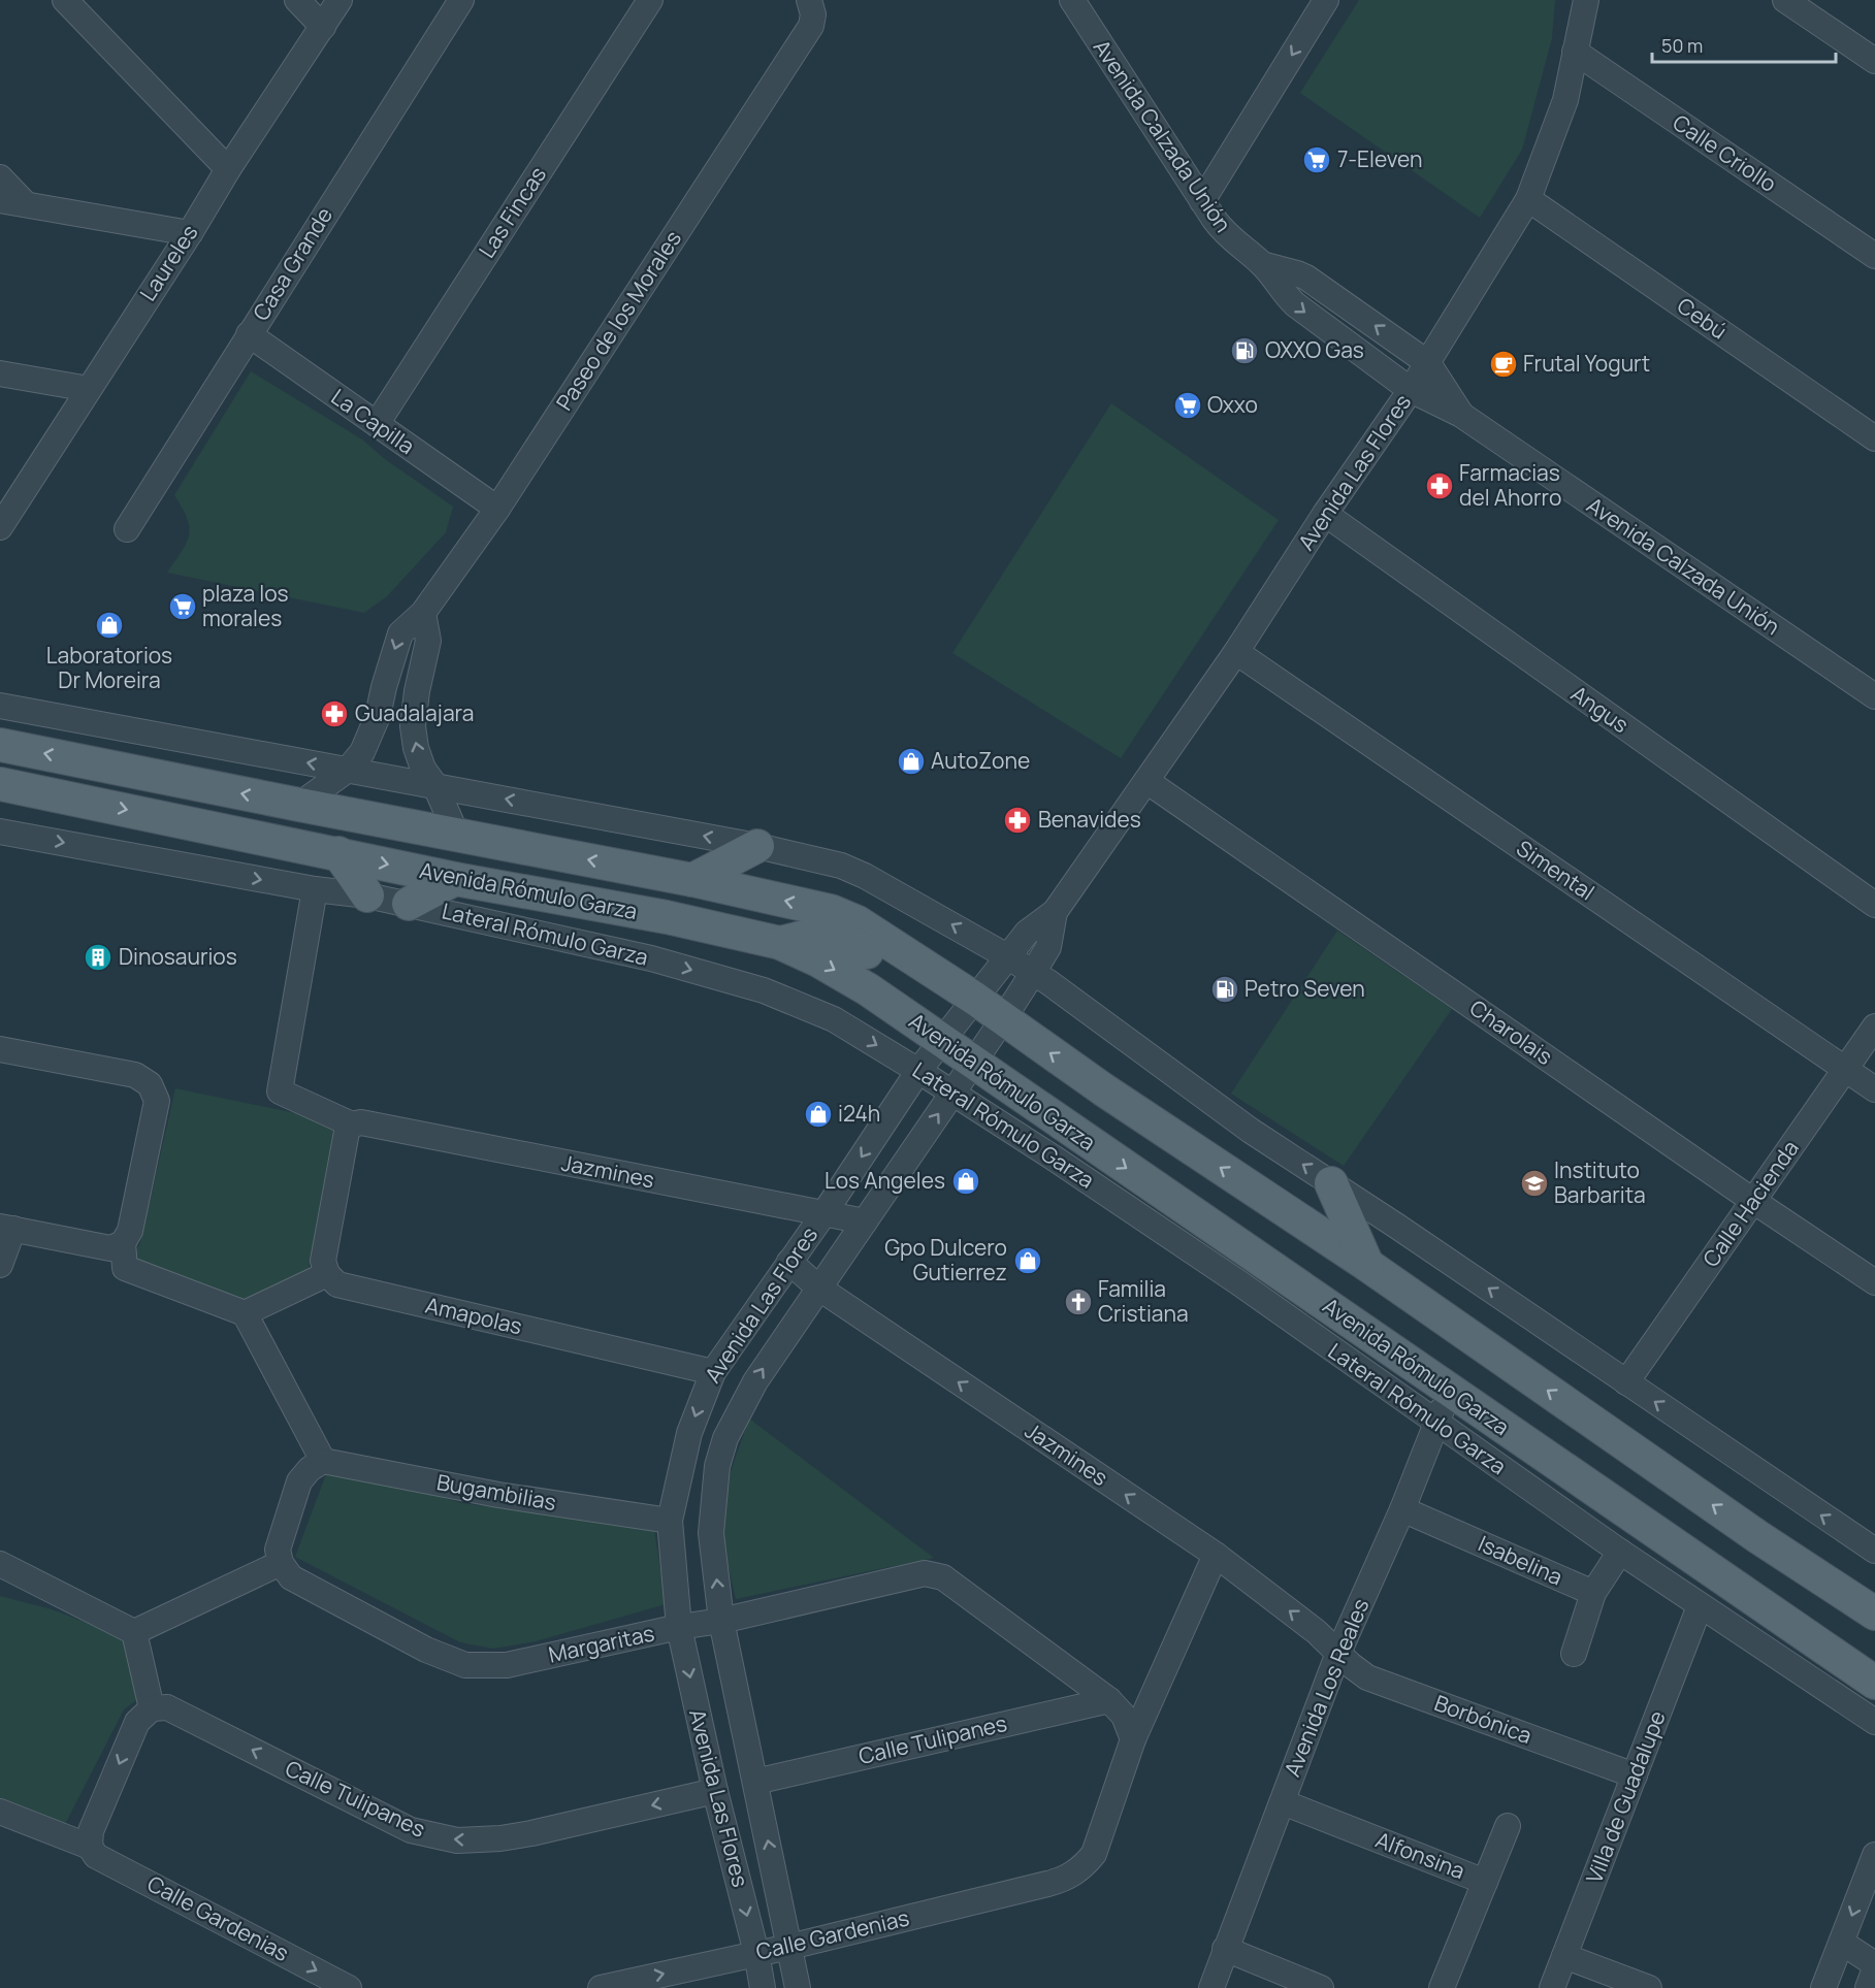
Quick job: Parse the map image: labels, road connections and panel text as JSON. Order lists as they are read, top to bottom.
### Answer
{
  "streets": {
    "main road": ["Avenida Rómulo Garza"],
    "street": [
      "Avenida Calzada Unión",
      "Calle Criollo",
      "Las Fincas",
      "Laureles",
      "Casa Grande",
      "Cebú",
      "Paseo de los Morales",
      "La Capilla",
      "Avenida Las Flores",
      "Angus",
      "Simental",
      "Lateral Rómulo Garza",
      "Charolais",
      "Jazmines",
      "Calle Hacienda",
      "Amapolas",
      "Bugambilias",
      "Isabelina",
      "Margaritas",
      "Avenida Los Reales",
      "Borbónica",
      "Calle Tulipanes",
      "Villa de Guadalupe",
      "Alfonsina",
      "Calle Gardenias"
    ]
  },
  "crossings": [
    ["Avenida Calzada Unión", "Avenida Las Flores"],
    ["Calle Criollo", "Avenida Las Flores"],
    ["Las Fincas", "La Capilla"],
    ["Casa Grande", "La Capilla"],
    ["Cebú", "Avenida Las Flores"],
    ["Paseo de los Morales", "La Capilla"],
    ["Paseo de los Morales", "Avenida Rómulo Garza"],
    ["Avenida Las Flores", "Angus"],
    ["Avenida Las Flores", "Simental"],
    ["Avenida Las Flores", "Avenida Rómulo Garza"],
    ["Avenida Las Flores", "Lateral Rómulo Garza"],
    ["Avenida Las Flores", "Charolais"],
    ["Avenida Las Flores", "Jazmines"],
    ["Avenida Las Flores", "Amapolas"],
    ["Avenida Las Flores", "Bugambilias"],
    ["Avenida Las Flores", "Margaritas"],
    ["Avenida Las Flores", "Calle Tulipanes"],
    ["Avenida Las Flores", "Calle Gardenias"],
    ["Simental", "Calle Hacienda"],
    ["Avenida Rómulo Garza", "Avenida Los Reales"],
    ["Lateral Rómulo Garza", "Avenida Los Reales"],
    ["Lateral Rómulo Garza", "Villa de Guadalupe"],
    ["Charolais", "Calle Hacienda"],
    ["Jazmines", "Avenida Los Reales"],
    ["Jazmines", "Borbónica"],
    ["Isabelina", "Avenida Los Reales"],
    ["Margaritas", "Calle Tulipanes"],
    ["Avenida Los Reales", "Borbónica"],
    ["Avenida Los Reales", "Alfonsina"],
    ["Borbónica", "Villa de Guadalupe"]
  ],
  "one_way": ["Jazmines", "Calle Tulipanes", "Calle Gardenias"],
  "places": {
    "supermarket": ["7-Eleven", "Oxxo", "plaza los morales"],
    "fuel station": ["OXXO Gas", "Petro Seven"],
    "cafe": ["Frutal Yogurt"],
    "pharmacy": ["Farmacias del Ahorro", "Guadalajara", "Benavides"],
    "shop": [
      "Laboratorios Dr Moreira",
      "AutoZone",
      "i24h",
      "Los Angeles",
      "Gpo Dulcero Gutierrez"
    ],
    "building": ["Dinosaurios"],
    "school or university": ["Instituto Barbarita"],
    "church": ["Familia Cristiana"]
  },
  "scale_bar": "50 m"
}
